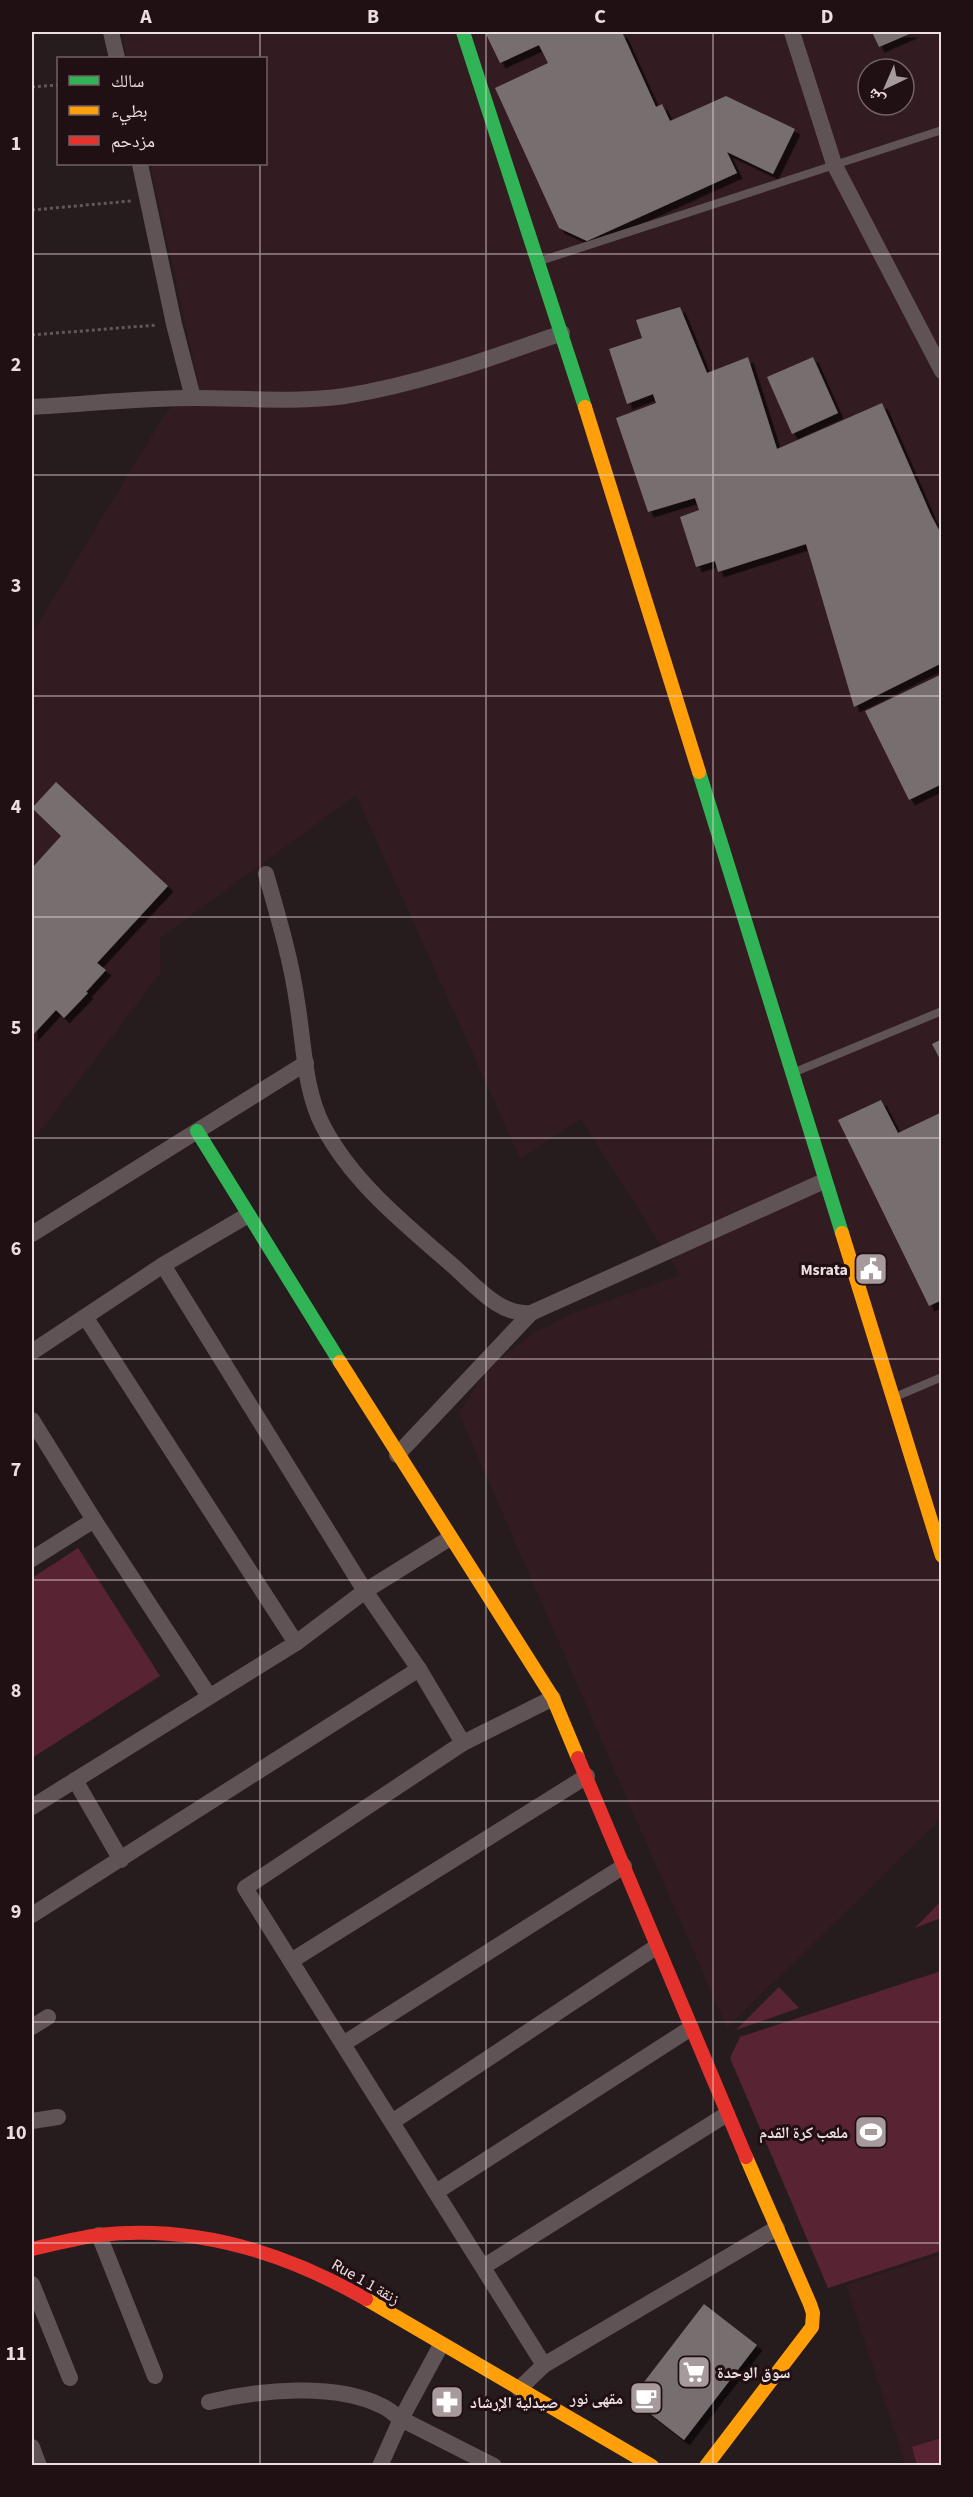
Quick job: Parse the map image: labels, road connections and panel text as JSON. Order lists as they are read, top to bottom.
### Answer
{
  "streets": {
    "street": ["Rue 1 زنقة 1"]
  },
  "places": {
    "public building": ["Msrata"],
    "sports": ["ملعب كرة القدم"],
    "supermarket": ["سوق الوحدة"],
    "cafe": ["مقهى نور"],
    "pharmacy": ["صيدلية الإرشاد"]
  },
  "legend": ["سالك", "بطيء", "مزدحم"],
  "north": "bottom left",
  "grid": {
    "columns": [
      "A",
      "B",
      "C",
      "D"
    ],
    "rows": [
      "1",
      "2",
      "3",
      "4",
      "5",
      "6",
      "7",
      "8",
      "9",
      "10",
      "11"
    ]
  }
}
